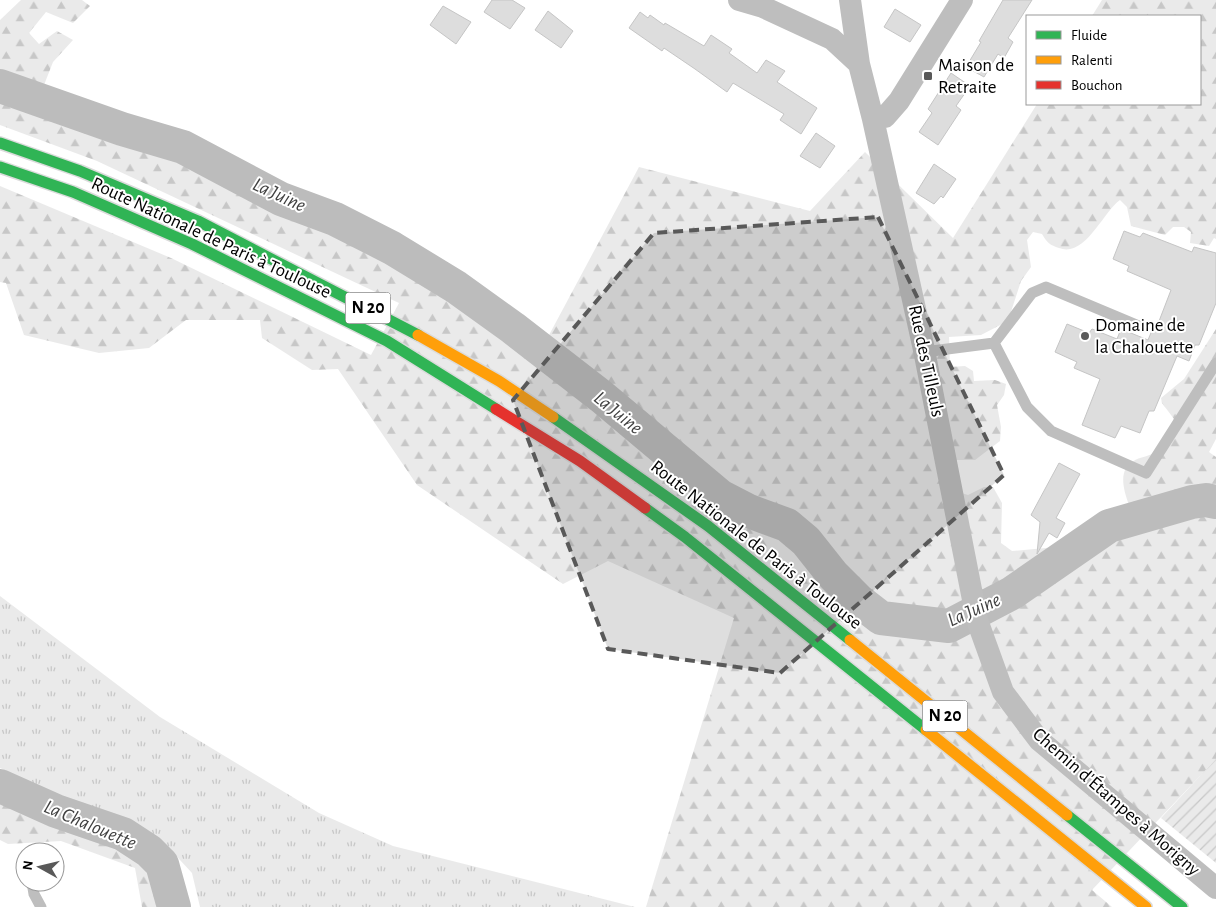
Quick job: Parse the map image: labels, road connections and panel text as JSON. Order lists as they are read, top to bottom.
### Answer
{
  "streets": {
    "main road": ["Route Nationale de Paris à Toulouse", "N 20"],
    "street": ["Rue des Tilleuls", "Chemin d'Étampes à Morigny"]
  },
  "crossings": [
    ["Rue des Tilleuls", "Chemin d'Étampes à Morigny"]
  ],
  "water": ["La Juine", "La Chalouette"],
  "places": {
    "transit": ["Maison de Retraite"],
    "other": ["Domaine de la Chalouette"]
  },
  "legend": ["Fluide", "Ralenti", "Bouchon"],
  "north": "left"
}
